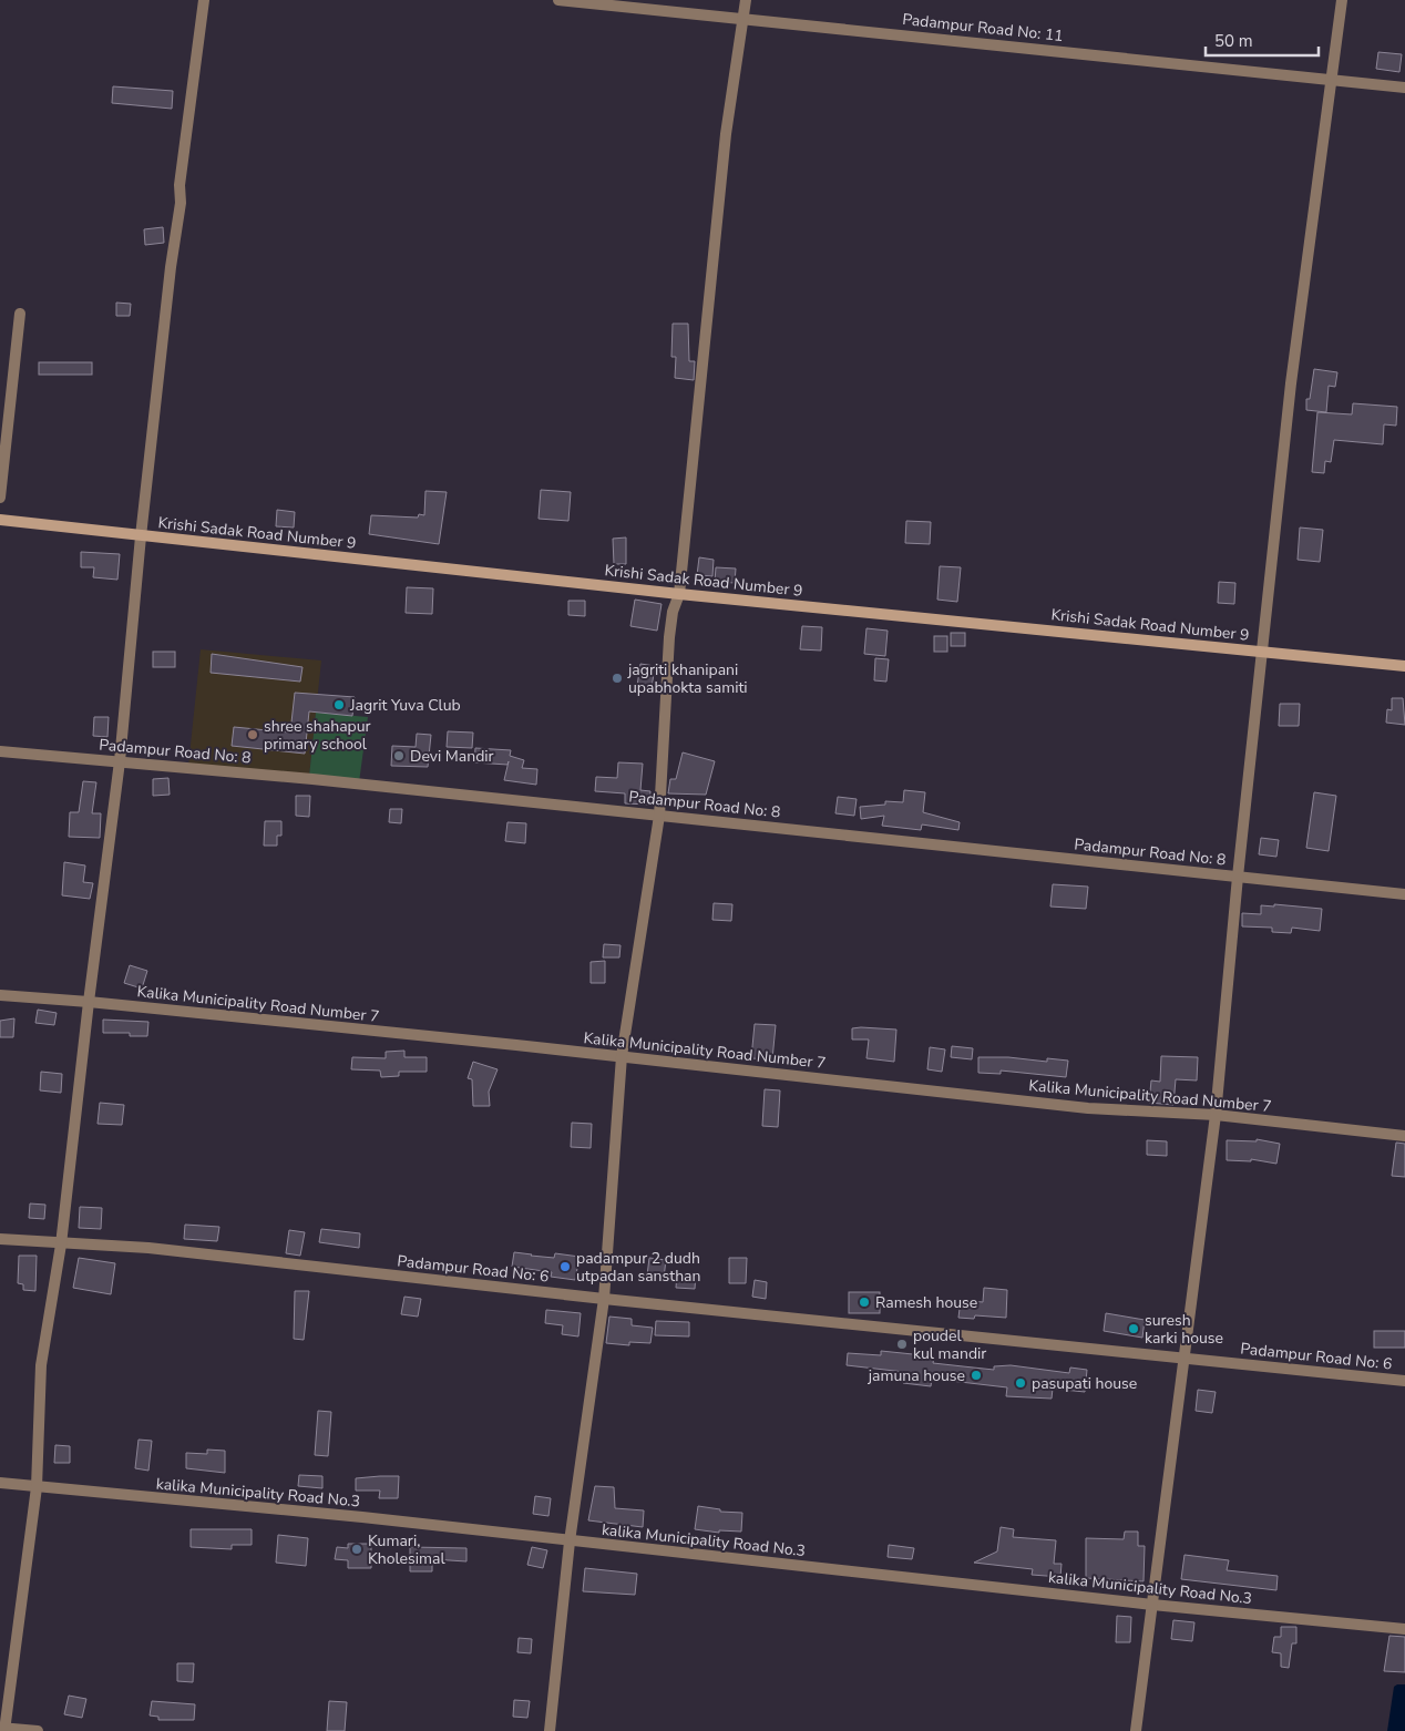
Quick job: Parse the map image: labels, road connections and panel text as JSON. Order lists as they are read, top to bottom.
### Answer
{
  "streets": {
    "street": [
      "Padampur Road No: 11",
      "Krishi Sadak Road Number 9",
      "Padampur Road No: 8",
      "Kalika Municipality Road Number 7",
      "Padampur Road No: 6",
      "kalika Municipality Road No.3"
    ]
  },
  "places": [
    "jagriti khanipani upabhokta samiti",
    "Jagrit Yuva Club",
    "shree shahapur primary school",
    "Devi Mandir",
    "padampur 2 dudh utpadan sansthan",
    "Ramesh house",
    "suresh karki house",
    "poudel kul mandir",
    "jamuna house",
    "pasupati house",
    "Kumari, Kholesimal"
  ],
  "scale_bar": "50 m"
}
